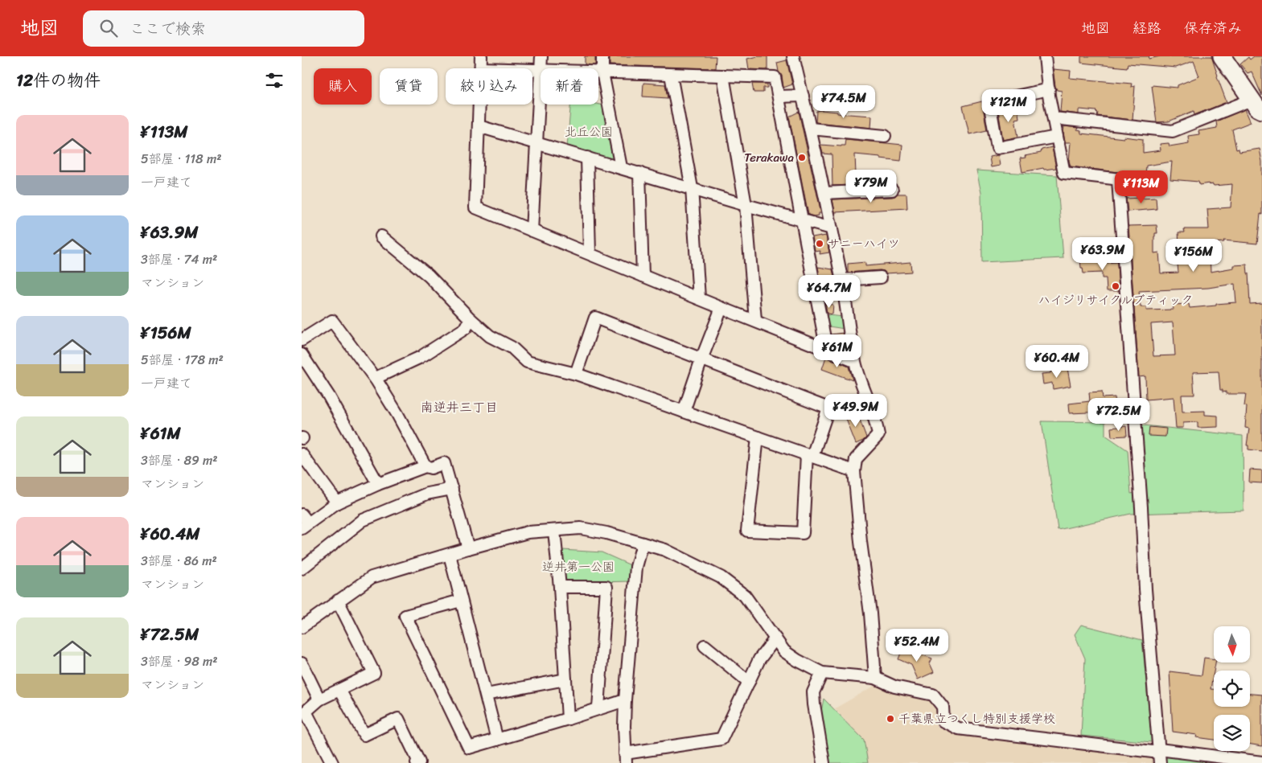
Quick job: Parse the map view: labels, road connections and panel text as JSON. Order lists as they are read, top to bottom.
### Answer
{
  "districts": ["南逆井三丁目"],
  "parks": ["北丘公園", "逆井第一公園"],
  "places": [
    "Terakawa",
    "サニーハイツ",
    "ハイジリサイクルブティック",
    "千葉県立つくし特別支援学校"
  ],
  "north": "bottom",
  "page": {
    "header": "地図",
    "search": "ここで検索",
    "nav": ["地図", "経路", "保存済み"],
    "heading": "12件の物件",
    "chip": [
      "購入",
      "賃貸",
      "絞り込み",
      "新着"
    ],
    "price": [
      "¥74.5M",
      "¥121M",
      "¥79M",
      "¥113M",
      "¥63.9M",
      "¥156M",
      "¥64.7M",
      "¥61M",
      "¥60.4M",
      "¥49.9M",
      "¥72.5M",
      "¥52.4M"
    ],
    "list": [
      {
        "name": "¥113M",
        "note": "5部屋 · 118 m² · 一戸建て"
      },
      {
        "name": "¥63.9M",
        "note": "3部屋 · 74 m² · マンション"
      },
      {
        "name": "¥156M",
        "note": "5部屋 · 178 m² · 一戸建て"
      },
      {
        "name": "¥61M",
        "note": "3部屋 · 89 m² · マンション"
      },
      {
        "name": "¥60.4M",
        "note": "3部屋 · 86 m² · マンション"
      },
      {
        "name": "¥72.5M",
        "note": "3部屋 · 98 m² · マンション"
      }
    ]
  }
}
